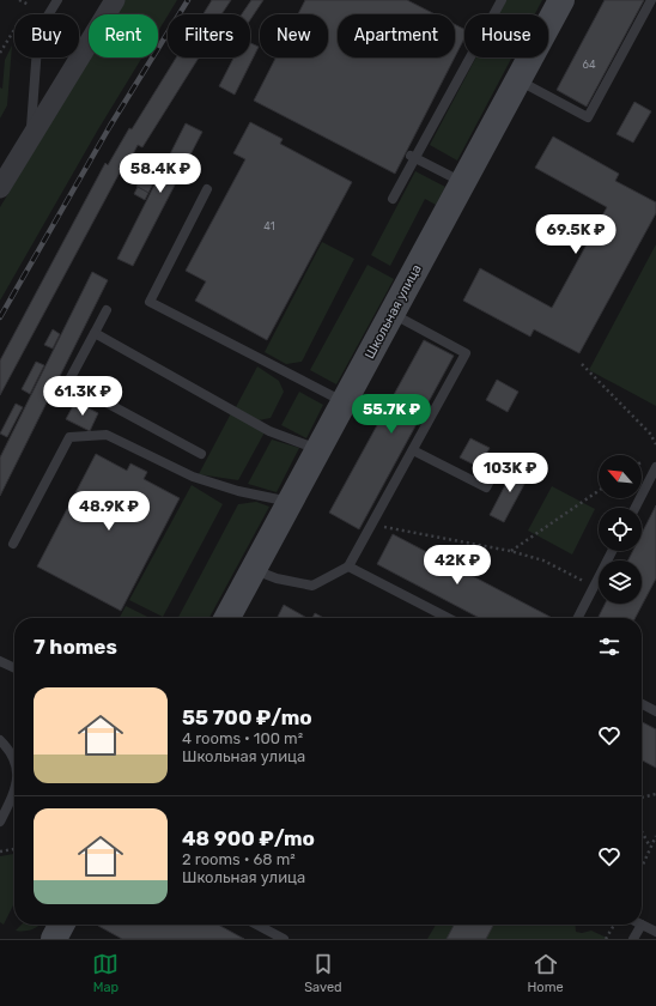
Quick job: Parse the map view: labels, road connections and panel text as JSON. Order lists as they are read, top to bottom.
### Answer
{
  "streets": {
    "street": ["Школьная улица"]
  },
  "house_numbers": ["64", "41"],
  "north": "top left",
  "page": {
    "chip": [
      "Buy",
      "Rent",
      "Filters",
      "New",
      "Apartment",
      "House"
    ],
    "price": [
      "58.4K ₽",
      "69.5K ₽",
      "61.3K ₽",
      "55.7K ₽",
      "103K ₽",
      "48.9K ₽",
      "42K ₽"
    ],
    "heading": "7 homes",
    "list": [
      {
        "name": "55 700 ₽/mo",
        "note": "4 rooms · 100 m² · Школьная улица"
      },
      {
        "name": "48 900 ₽/mo",
        "note": "2 rooms · 68 m² · Школьная улица"
      }
    ],
    "tabs": ["Map", "Saved", "Home"]
  }
}
